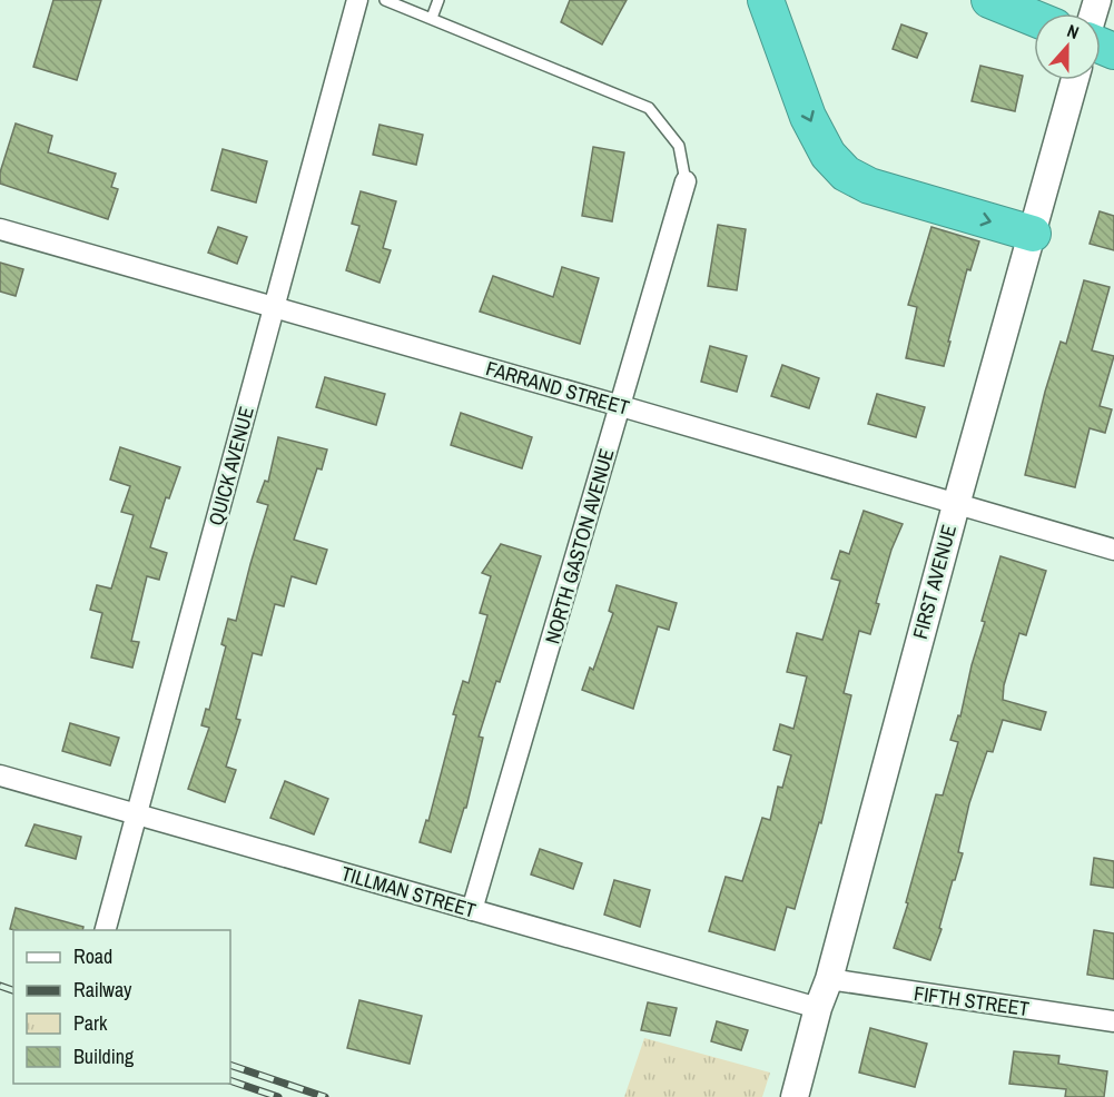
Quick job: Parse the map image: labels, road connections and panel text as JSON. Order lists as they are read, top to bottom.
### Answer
{
  "streets": {
    "street": [
      "FARRAND STREET",
      "QUICK AVENUE",
      "NORTH GASTON AVENUE",
      "FIRST AVENUE",
      "TILLMAN STREET",
      "FIFTH STREET"
    ]
  },
  "crossings": [
    ["FARRAND STREET", "QUICK AVENUE"],
    ["FARRAND STREET", "NORTH GASTON AVENUE"],
    ["FARRAND STREET", "FIRST AVENUE"],
    ["QUICK AVENUE", "TILLMAN STREET"],
    ["NORTH GASTON AVENUE", "TILLMAN STREET"],
    ["FIRST AVENUE", "TILLMAN STREET"],
    ["FIRST AVENUE", "FIFTH STREET"]
  ],
  "legend": [
    "Road",
    "Railway",
    "Park",
    "Building"
  ],
  "north": "top"
}
